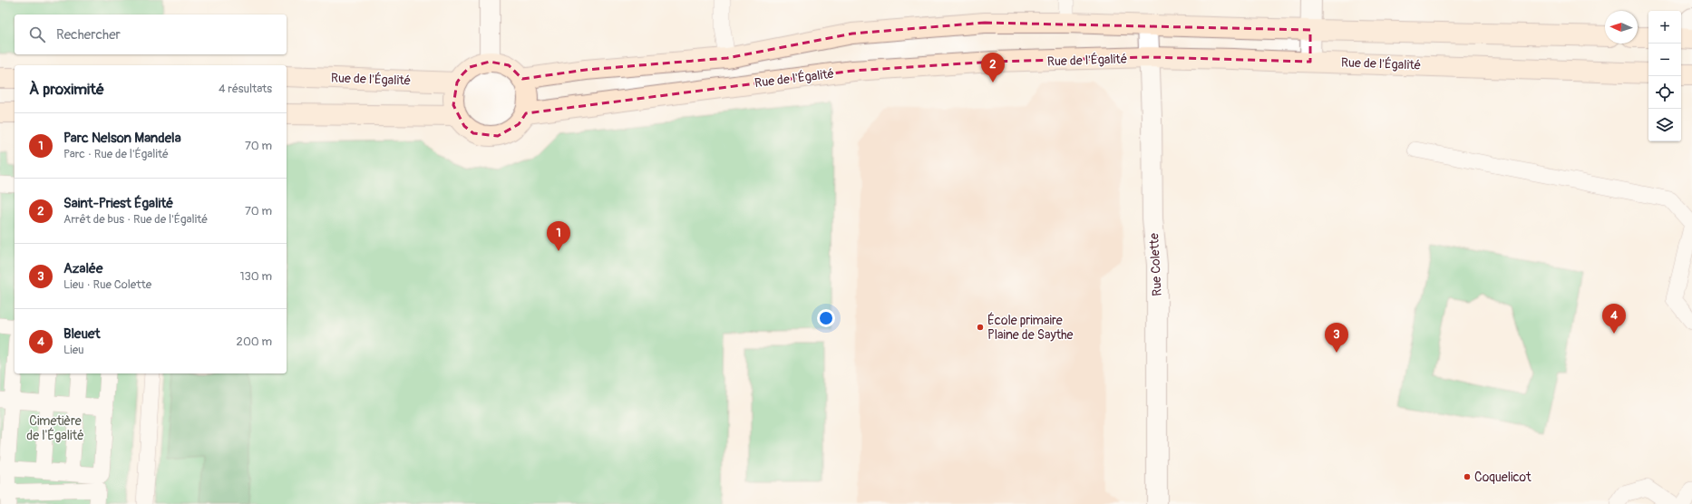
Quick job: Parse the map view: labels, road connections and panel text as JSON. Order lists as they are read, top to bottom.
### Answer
{
  "streets": {
    "street": ["Rue de l'Égalité", "Rue Colette"]
  },
  "crossings": [
    ["Rue de l'Égalité", "Rue Colette"]
  ],
  "parks": ["Cimetière de l'Égalité"],
  "places": ["École primaire Plaine de Saythe", "Coquelicot"],
  "north": "left",
  "page": {
    "map_buttons": ["+", "−"],
    "search": "Rechercher",
    "pins": [
      "2",
      "1",
      "4",
      "3"
    ],
    "heading": ["À proximité", "4 résultats"],
    "list": [
      {
        "mark": "1",
        "name": "Parc Nelson Mandela",
        "note": "Parc · Rue de l'Égalité",
        "value": "70 m"
      },
      {
        "mark": "2",
        "name": "Saint-Priest Égalité",
        "note": "Arrêt de bus · Rue de l'Égalité",
        "value": "70 m"
      },
      {
        "mark": "3",
        "name": "Azalée",
        "note": "Lieu · Rue Colette",
        "value": "130 m"
      },
      {
        "mark": "4",
        "name": "Bleuet",
        "note": "Lieu",
        "value": "200 m"
      }
    ]
  }
}
